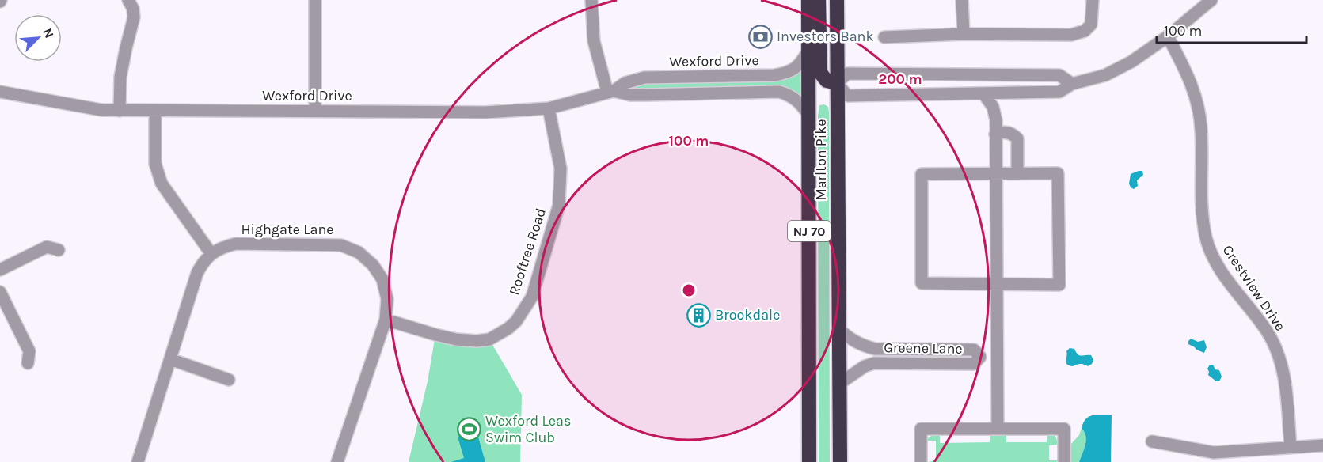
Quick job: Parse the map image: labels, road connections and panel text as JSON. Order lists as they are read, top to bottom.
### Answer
{
  "streets": {
    "highway": ["Marlton Pike", "NJ 70"],
    "street": [
      "Wexford Drive",
      "Highgate Lane",
      "Rooftree Road",
      "Crestview Drive",
      "Greene Lane"
    ]
  },
  "crossings": [
    ["Wexford Drive", "Marlton Pike"],
    ["Wexford Drive", "Rooftree Road"],
    ["Marlton Pike", "Greene Lane"],
    ["Highgate Lane", "Rooftree Road"]
  ],
  "places": {
    "bank": ["Investors Bank"],
    "building": ["Brookdale"],
    "sports": ["Wexford Leas Swim Club"]
  },
  "scale_bar": "100 m",
  "north": "top right",
  "rings": ["200 m", "100 m"]
}
